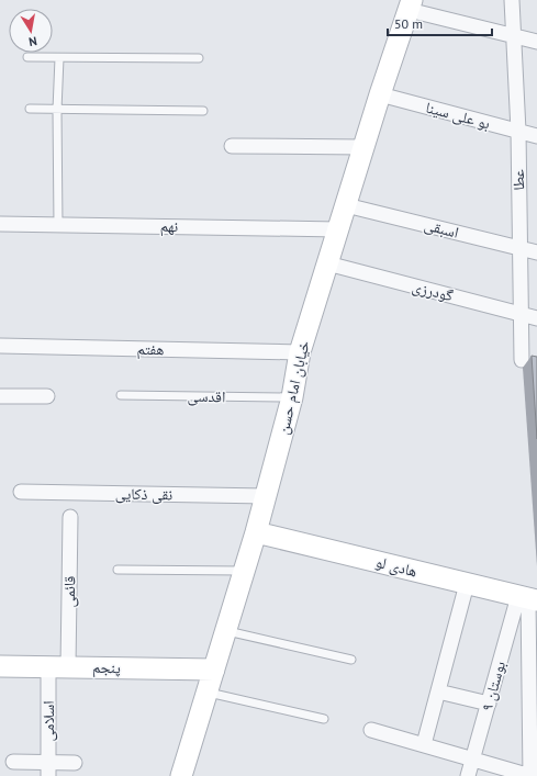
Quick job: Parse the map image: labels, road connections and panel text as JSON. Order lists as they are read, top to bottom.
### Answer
{
  "streets": {
    "street": [
      "بو علی سینا",
      "عطا",
      "نهم",
      "اسبقی",
      "گودرزی",
      "هفتم",
      "خیابان امام حسن",
      "نقی ذکایی",
      "هادی لو",
      "قائمی",
      "پنجم",
      "بوستان ۹",
      "اسلامی"
    ],
    "lane": ["اقدسی"]
  },
  "crossings": [
    ["بو علی سینا", "عطا"],
    ["بو علی سینا", "خیابان امام حسن"],
    ["عطا", "اسبقی"],
    ["عطا", "گودرزی"],
    ["نهم", "خیابان امام حسن"],
    ["اسبقی", "خیابان امام حسن"],
    ["گودرزی", "خیابان امام حسن"],
    ["هفتم", "خیابان امام حسن"],
    ["خیابان امام حسن", "اقدسی"],
    ["خیابان امام حسن", "نقی ذکایی"],
    ["خیابان امام حسن", "هادی لو"],
    ["خیابان امام حسن", "پنجم"],
    ["هادی لو", "بوستان ۹"],
    ["قائمی", "پنجم"],
    ["قائمی", "اسلامی"],
    ["پنجم", "اسلامی"]
  ],
  "scale_bar": "50 m",
  "north": "bottom"
}
